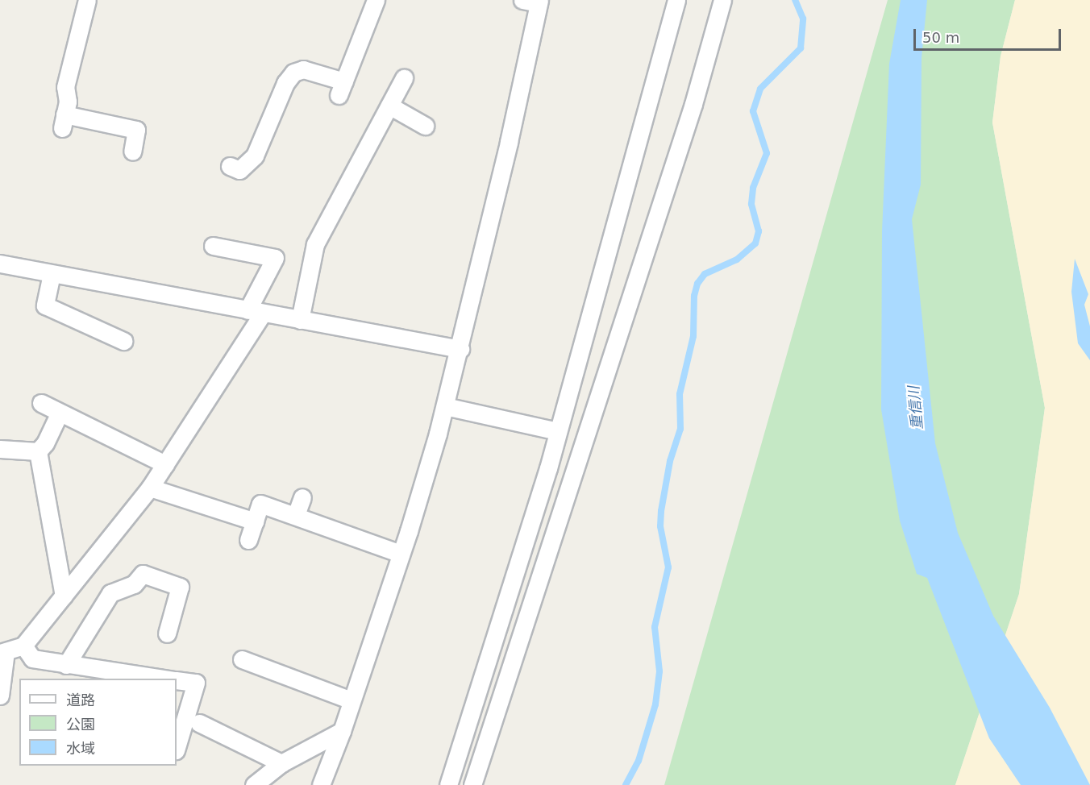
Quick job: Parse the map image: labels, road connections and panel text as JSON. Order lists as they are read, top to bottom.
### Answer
{
  "water": ["重信川"],
  "legend": ["道路", "公園", "水域"],
  "scale_bar": "50 m"
}
